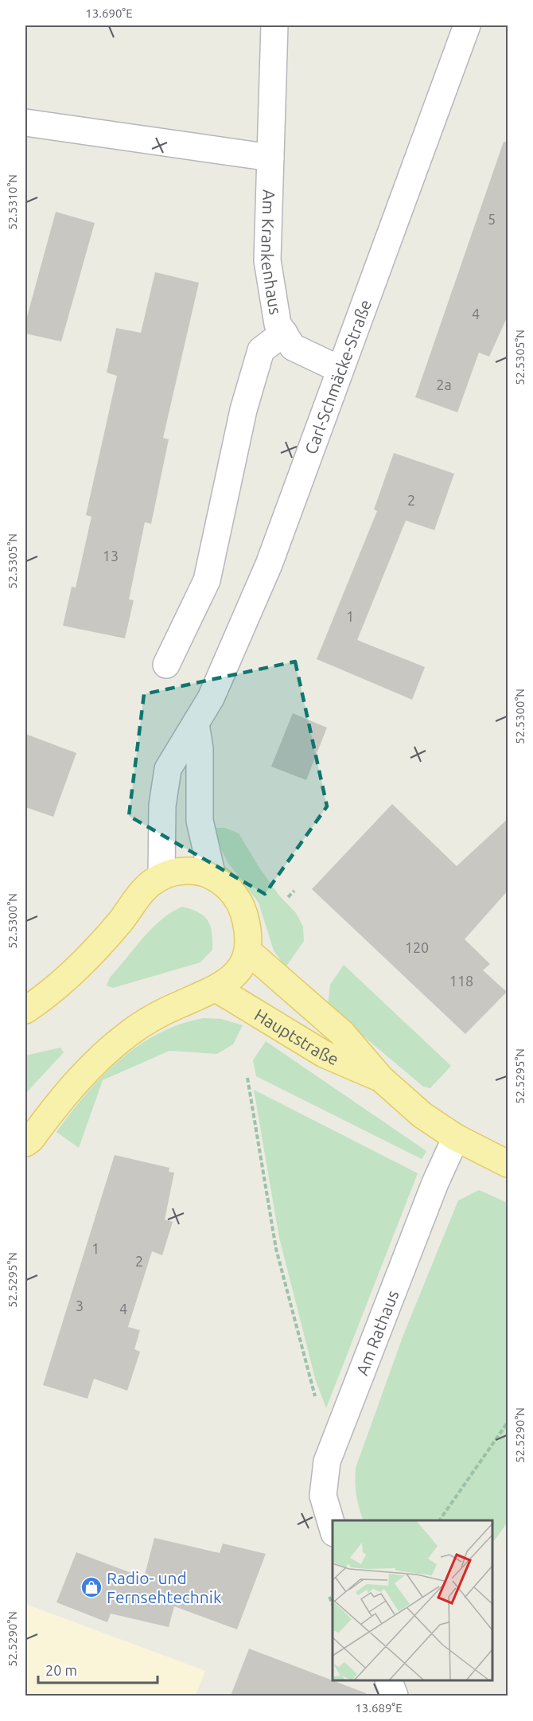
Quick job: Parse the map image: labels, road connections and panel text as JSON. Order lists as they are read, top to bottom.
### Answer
{
  "streets": {
    "main road": ["Hauptstraße"],
    "street": ["Am Krankenhaus", "Carl-Schmäcke-Straße", "Am Rathaus"]
  },
  "crossings": [
    ["Am Krankenhaus", "Carl-Schmäcke-Straße"],
    ["Hauptstraße", "Am Rathaus"]
  ],
  "places": {
    "shop": ["Radio- und Fernsehtechnik"]
  },
  "house_numbers": [
    "5",
    "4",
    "2a",
    "2",
    "13",
    "1",
    "120",
    "118",
    "1",
    "2",
    "3",
    "4"
  ],
  "scale_bar": "20 m",
  "coordinates": [
    "13.690°E",
    "52.5310°N",
    "52.5305°N",
    "52.5300°N",
    "52.5295°N",
    "52.5290°N",
    "13.689°E"
  ]
}
